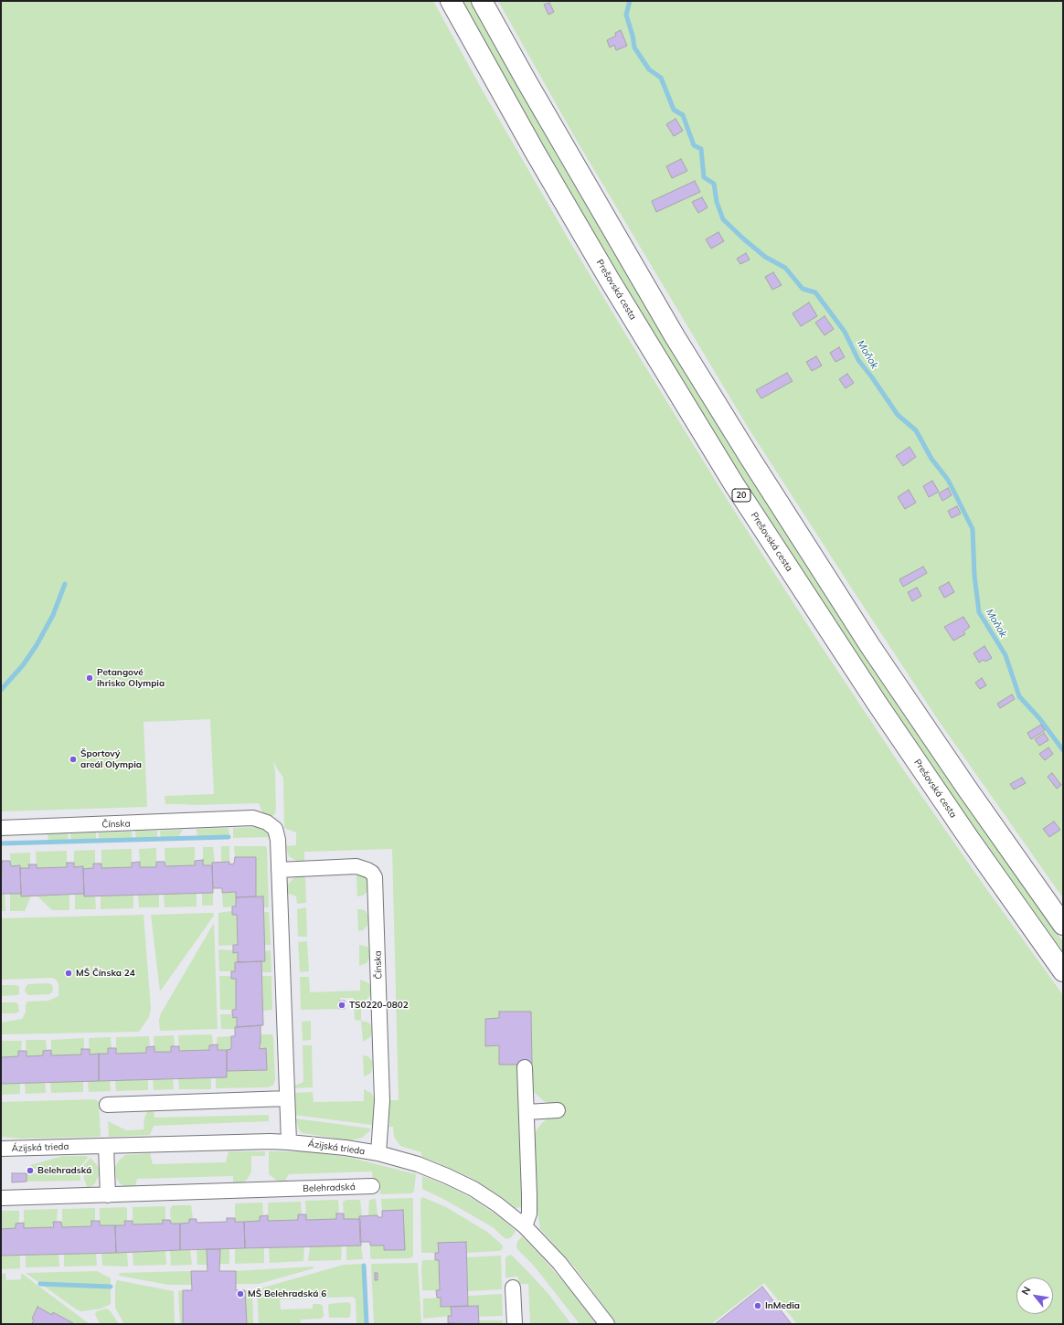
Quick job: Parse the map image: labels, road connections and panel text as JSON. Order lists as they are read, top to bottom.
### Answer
{
  "streets": {
    "highway": ["Prešovská cesta", "20"],
    "street": ["Čínska", "Ázijská trieda", "Belehradská"]
  },
  "crossings": [
    ["Čínska", "Ázijská trieda"]
  ],
  "water": ["Moňok"],
  "places": [
    "Petangové ihrisko Olympia",
    "Športový areál Olympia",
    "MŠ Čínska 24",
    "TS0220-0802",
    "Belehradská",
    "MŠ Belehradská 6",
    "InMedia"
  ],
  "north": "top left"
}
